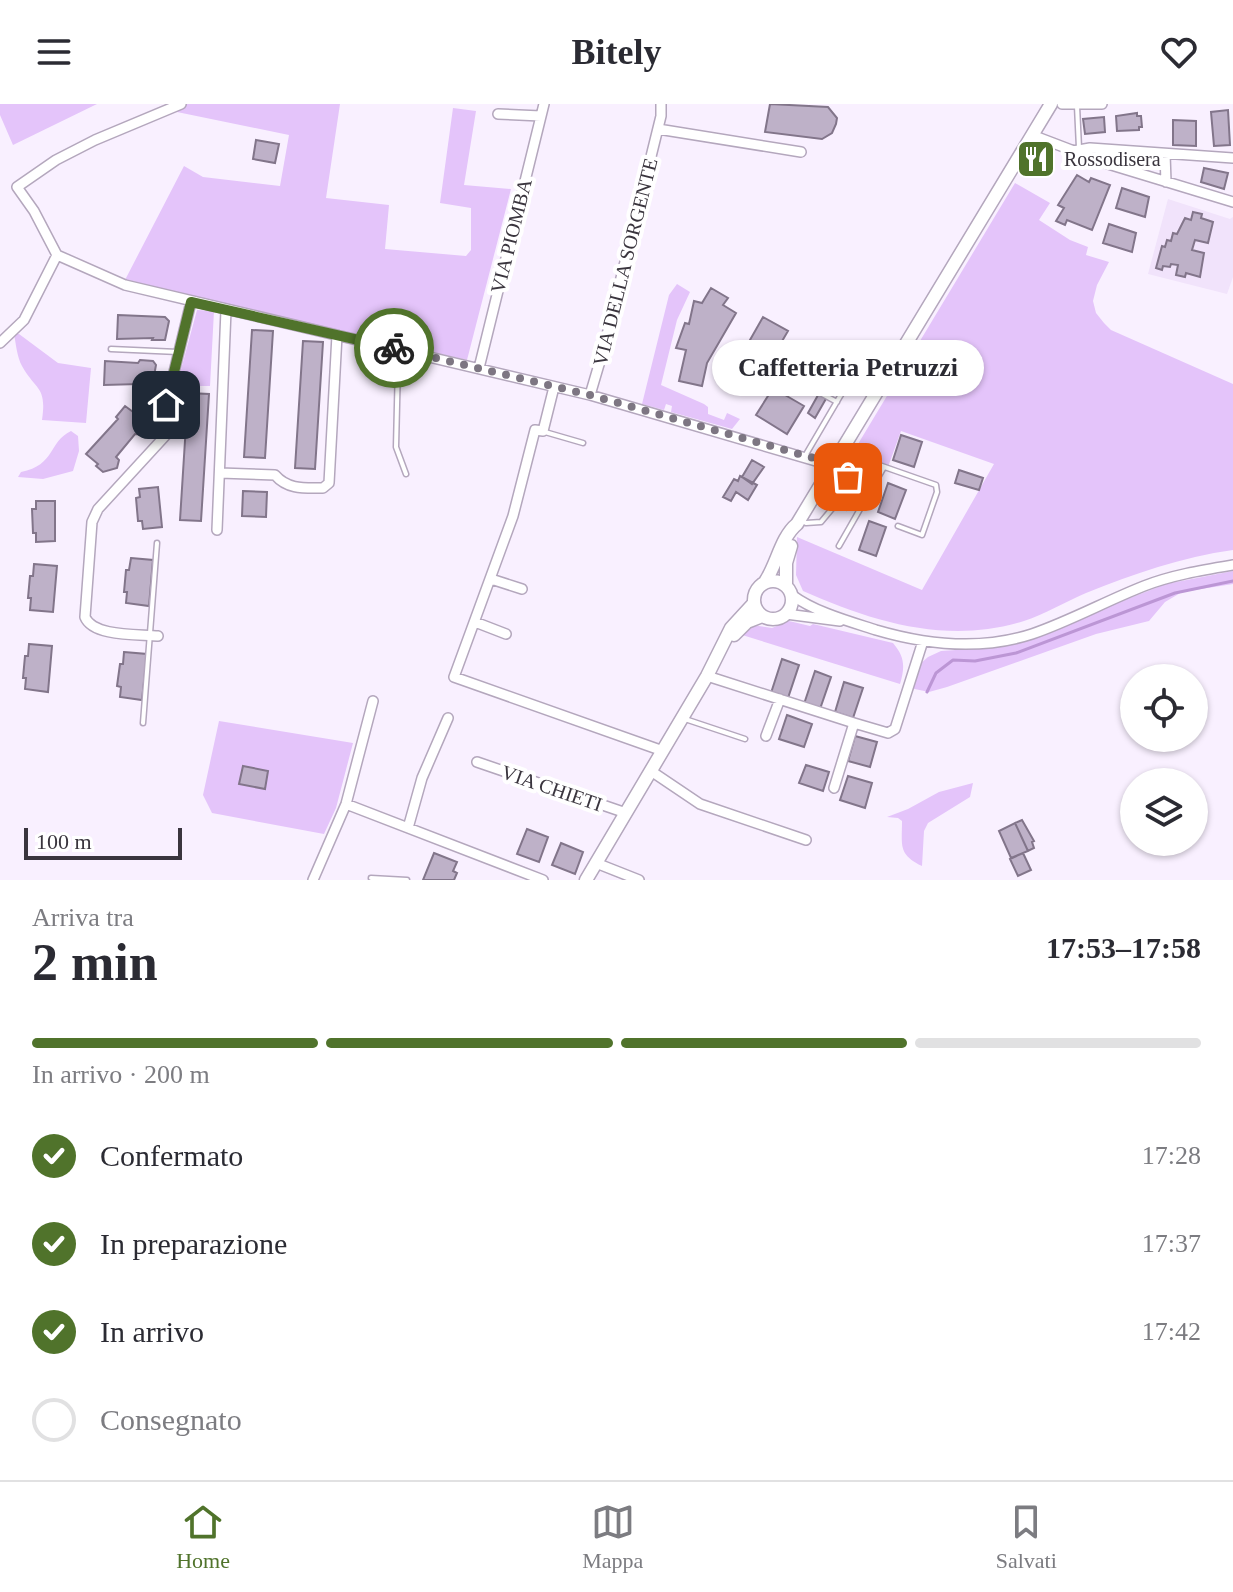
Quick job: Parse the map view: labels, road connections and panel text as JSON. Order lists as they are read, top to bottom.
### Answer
{
  "streets": {
    "street": ["VIA PIOMBA", "VIA DELLA SORGENTE", "VIA CHIETI"]
  },
  "places": {
    "restaurant": ["Rossodisera"],
    "other": ["Caffetteria Petruzzi"]
  },
  "scale_bar": "100 m",
  "page": {
    "header": "Bitely",
    "bubble": "Caffetteria Petruzzi",
    "scale": "100 m",
    "heading": ["2 min", "Arriva tra", "17:53–17:58"],
    "bar": "In arrivo · 200 m",
    "list": [
      ["Confermato", "17:28"],
      ["In preparazione", "17:37"],
      ["In arrivo", "17:42"],
      "Consegnato"
    ],
    "tabs": ["Home", "Mappa", "Salvati"]
  }
}
